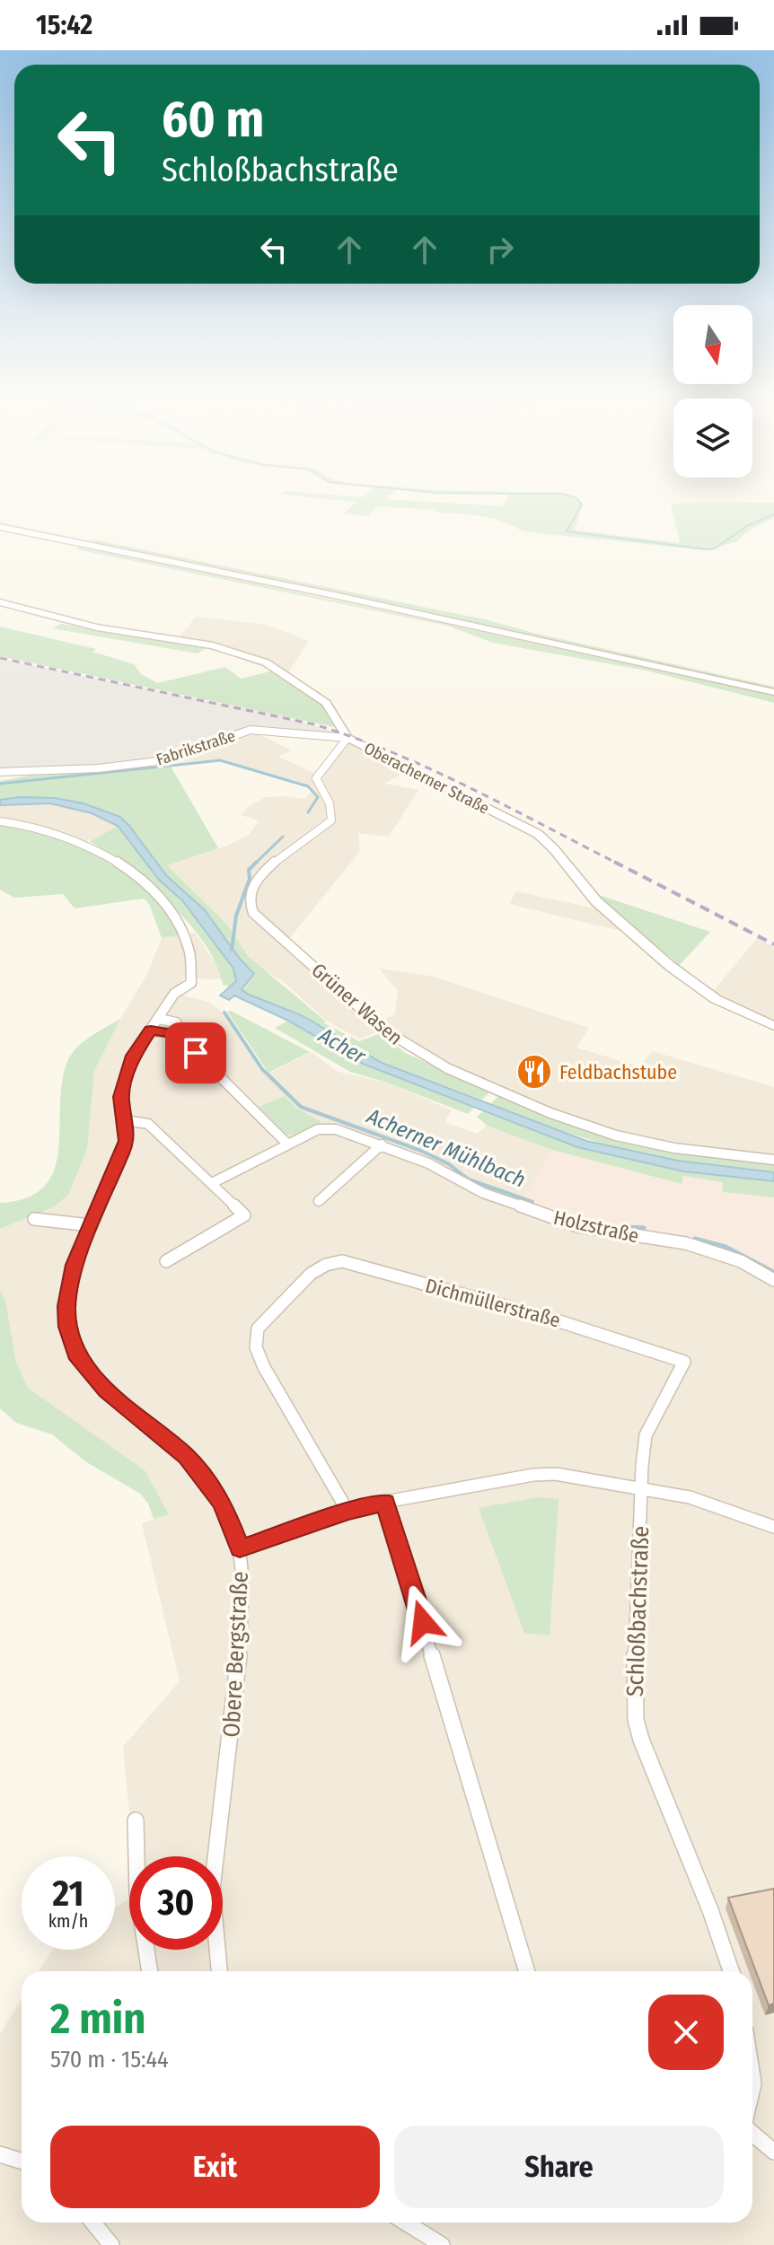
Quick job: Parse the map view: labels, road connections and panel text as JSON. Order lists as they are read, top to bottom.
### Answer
{
  "streets": {
    "street": [
      "Fabrikstraße",
      "Oberacherner Straße",
      "Grüner Wasen",
      "Holzstraße",
      "Dichmüllerstraße",
      "Schloßbachstraße",
      "Obere Bergstraße"
    ]
  },
  "crossings": [
    ["Fabrikstraße", "Oberacherner Straße"],
    ["Fabrikstraße", "Grüner Wasen"],
    ["Oberacherner Straße", "Grüner Wasen"],
    ["Dichmüllerstraße", "Schloßbachstraße"]
  ],
  "water": ["Acher", "Acherner Mühlbach"],
  "places": {
    "restaurant": ["Feldbachstube"]
  },
  "north": "bottom",
  "page": {
    "status": "15:42",
    "turn": ["60 m", "Schloßbachstraße"],
    "speed": "21 km/h",
    "limit": "30",
    "heading": ["2 min", "570 m · 15:44"],
    "buttons": ["Exit", "Share"]
  }
}
